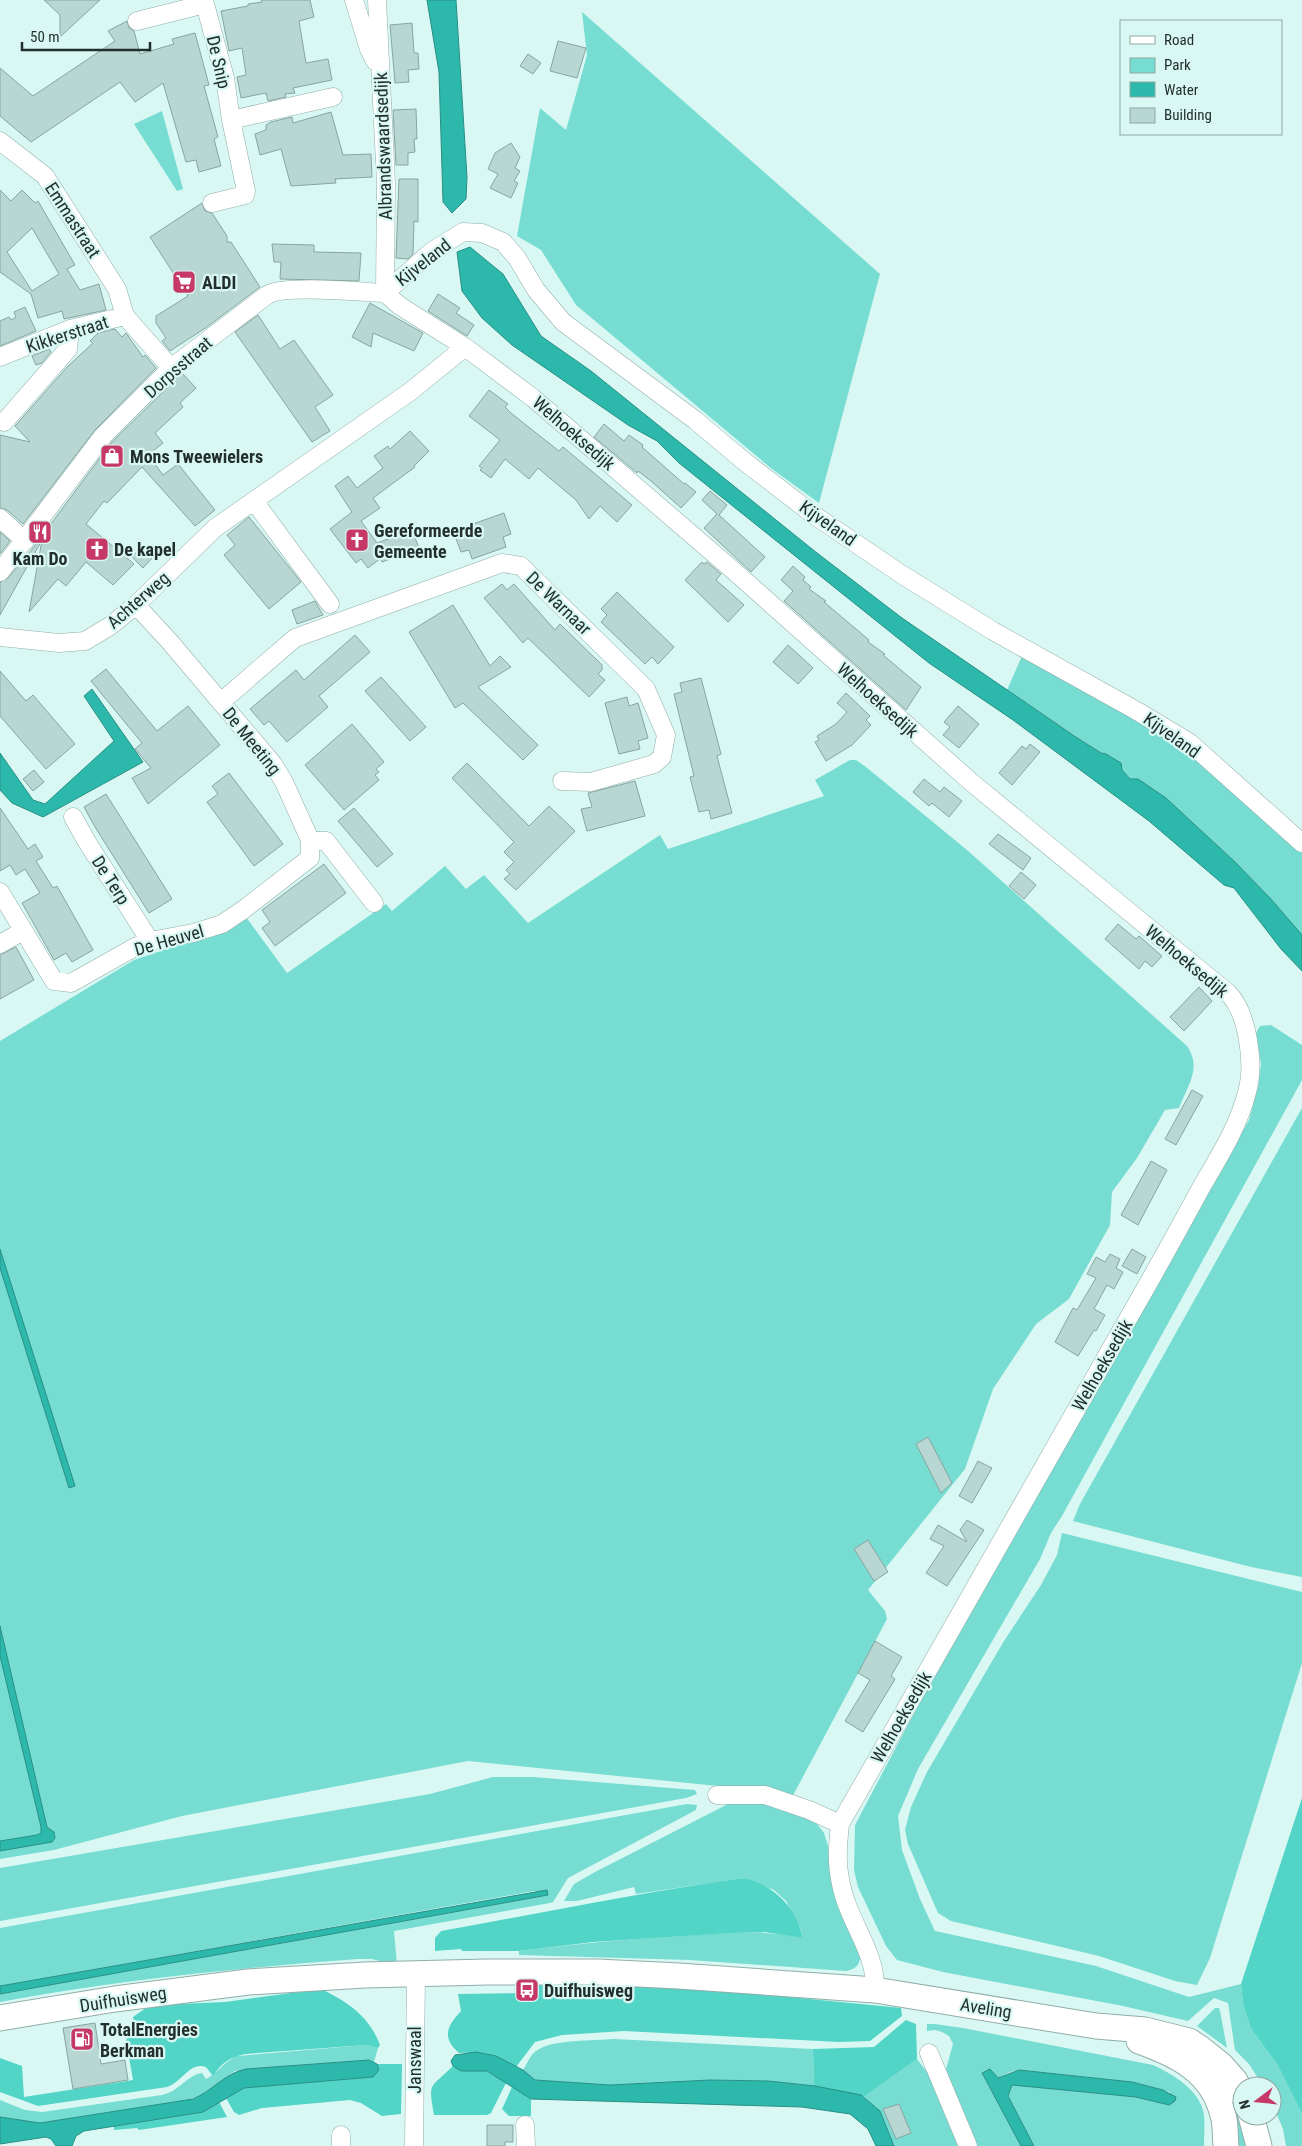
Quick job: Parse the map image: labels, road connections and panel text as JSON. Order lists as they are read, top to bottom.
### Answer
{
  "streets": {
    "main road": ["Duifhuisweg", "Aveling"],
    "street": [
      "De Snip",
      "Albrandswaardsedijk",
      "Emmastraat",
      "Kijveland",
      "Kikkerstraat",
      "Dorpsstraat",
      "Welhoeksedijk",
      "Achterweg",
      "De Warnaar",
      "De Meeting",
      "De Terp",
      "De Heuvel",
      "Janswaal"
    ]
  },
  "crossings": [
    ["Albrandswaardsedijk", "Kijveland"],
    ["Albrandswaardsedijk", "Dorpsstraat"],
    ["Albrandswaardsedijk", "Welhoeksedijk"],
    ["Emmastraat", "Kikkerstraat"],
    ["Kijveland", "Dorpsstraat"],
    ["Kijveland", "Welhoeksedijk"],
    ["Kikkerstraat", "Dorpsstraat"],
    ["Dorpsstraat", "Welhoeksedijk"],
    ["Welhoeksedijk", "Achterweg"],
    ["Welhoeksedijk", "Duifhuisweg"],
    ["Welhoeksedijk", "Aveling"],
    ["Achterweg", "De Meeting"],
    ["De Warnaar", "De Meeting"],
    ["De Meeting", "De Heuvel"],
    ["De Terp", "De Heuvel"],
    ["Duifhuisweg", "Aveling"],
    ["Duifhuisweg", "Janswaal"]
  ],
  "places": {
    "supermarket": ["ALDI"],
    "shop": ["Mons Tweewielers"],
    "restaurant": ["Kam Do"],
    "church": ["Gereformeerde Gemeente", "De kapel"],
    "bus stop": ["Duifhuisweg"],
    "fuel station": ["TotalEnergies Berkman"]
  },
  "legend": [
    "Road",
    "Park",
    "Water",
    "Building"
  ],
  "scale_bar": "50 m",
  "north": "left"
}
